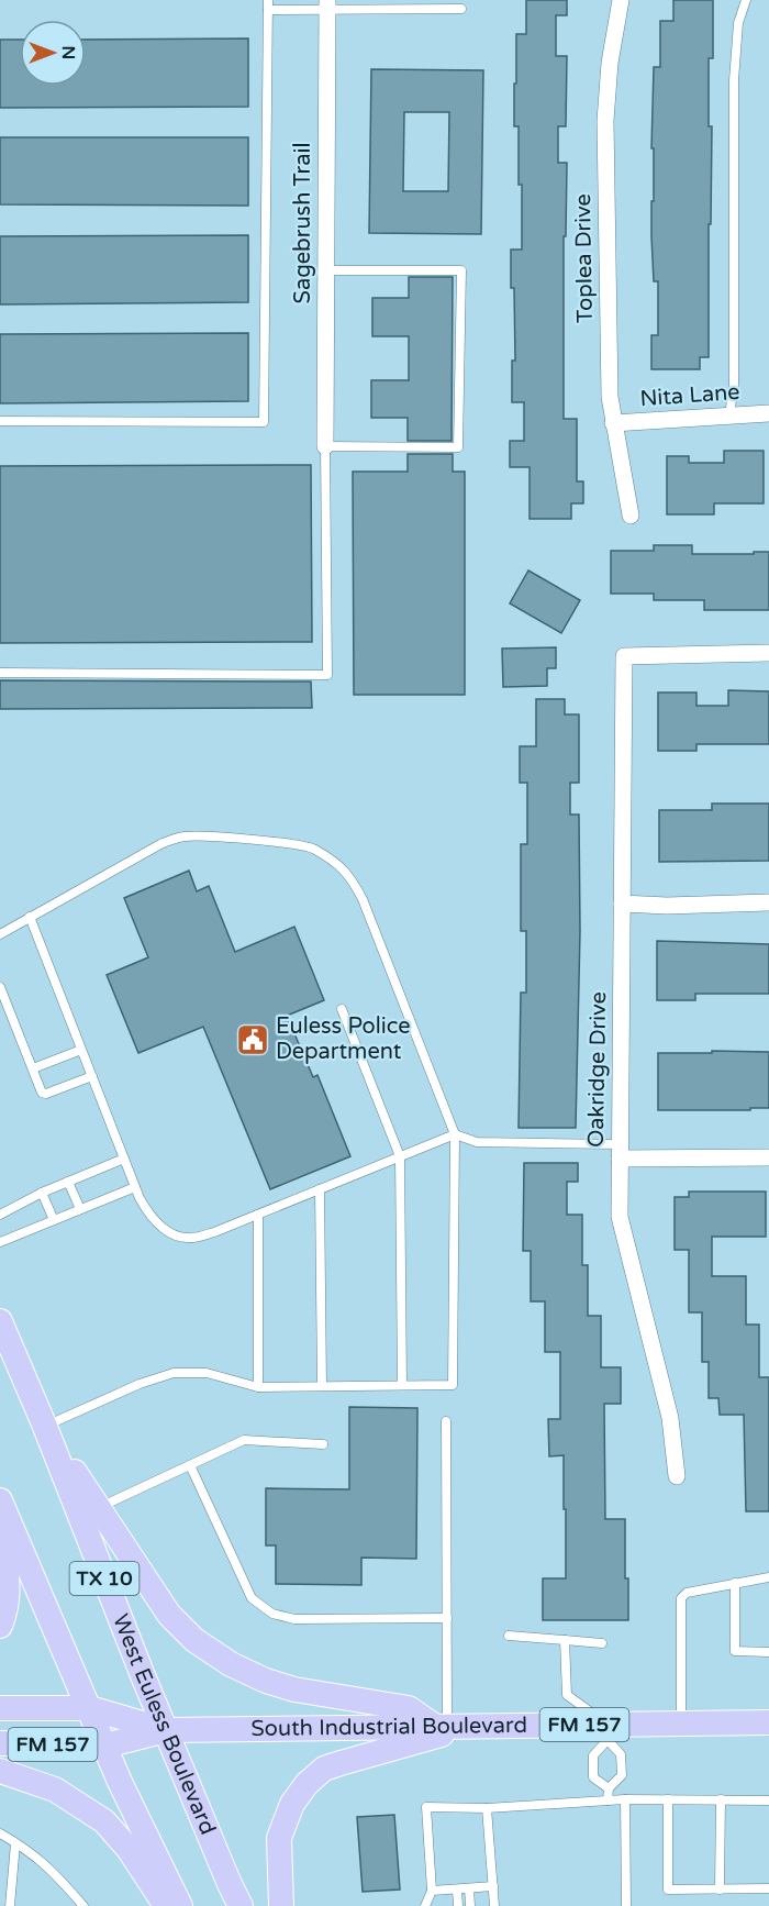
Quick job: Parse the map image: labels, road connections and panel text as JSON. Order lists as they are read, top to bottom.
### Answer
{
  "streets": {
    "main road": [
      "TX 10",
      "West Euless Boulevard",
      "FM 157",
      "South Industrial Boulevard"
    ],
    "street": [
      "Sagebrush Trail",
      "Toplea Drive",
      "Nita Lane",
      "Oakridge Drive"
    ]
  },
  "crossings": [
    ["Toplea Drive", "Nita Lane"],
    ["TX 10", "South Industrial Boulevard"],
    ["West Euless Boulevard", "South Industrial Boulevard"]
  ],
  "places": {
    "public building": ["Euless Police Department"]
  },
  "north": "right"
}
